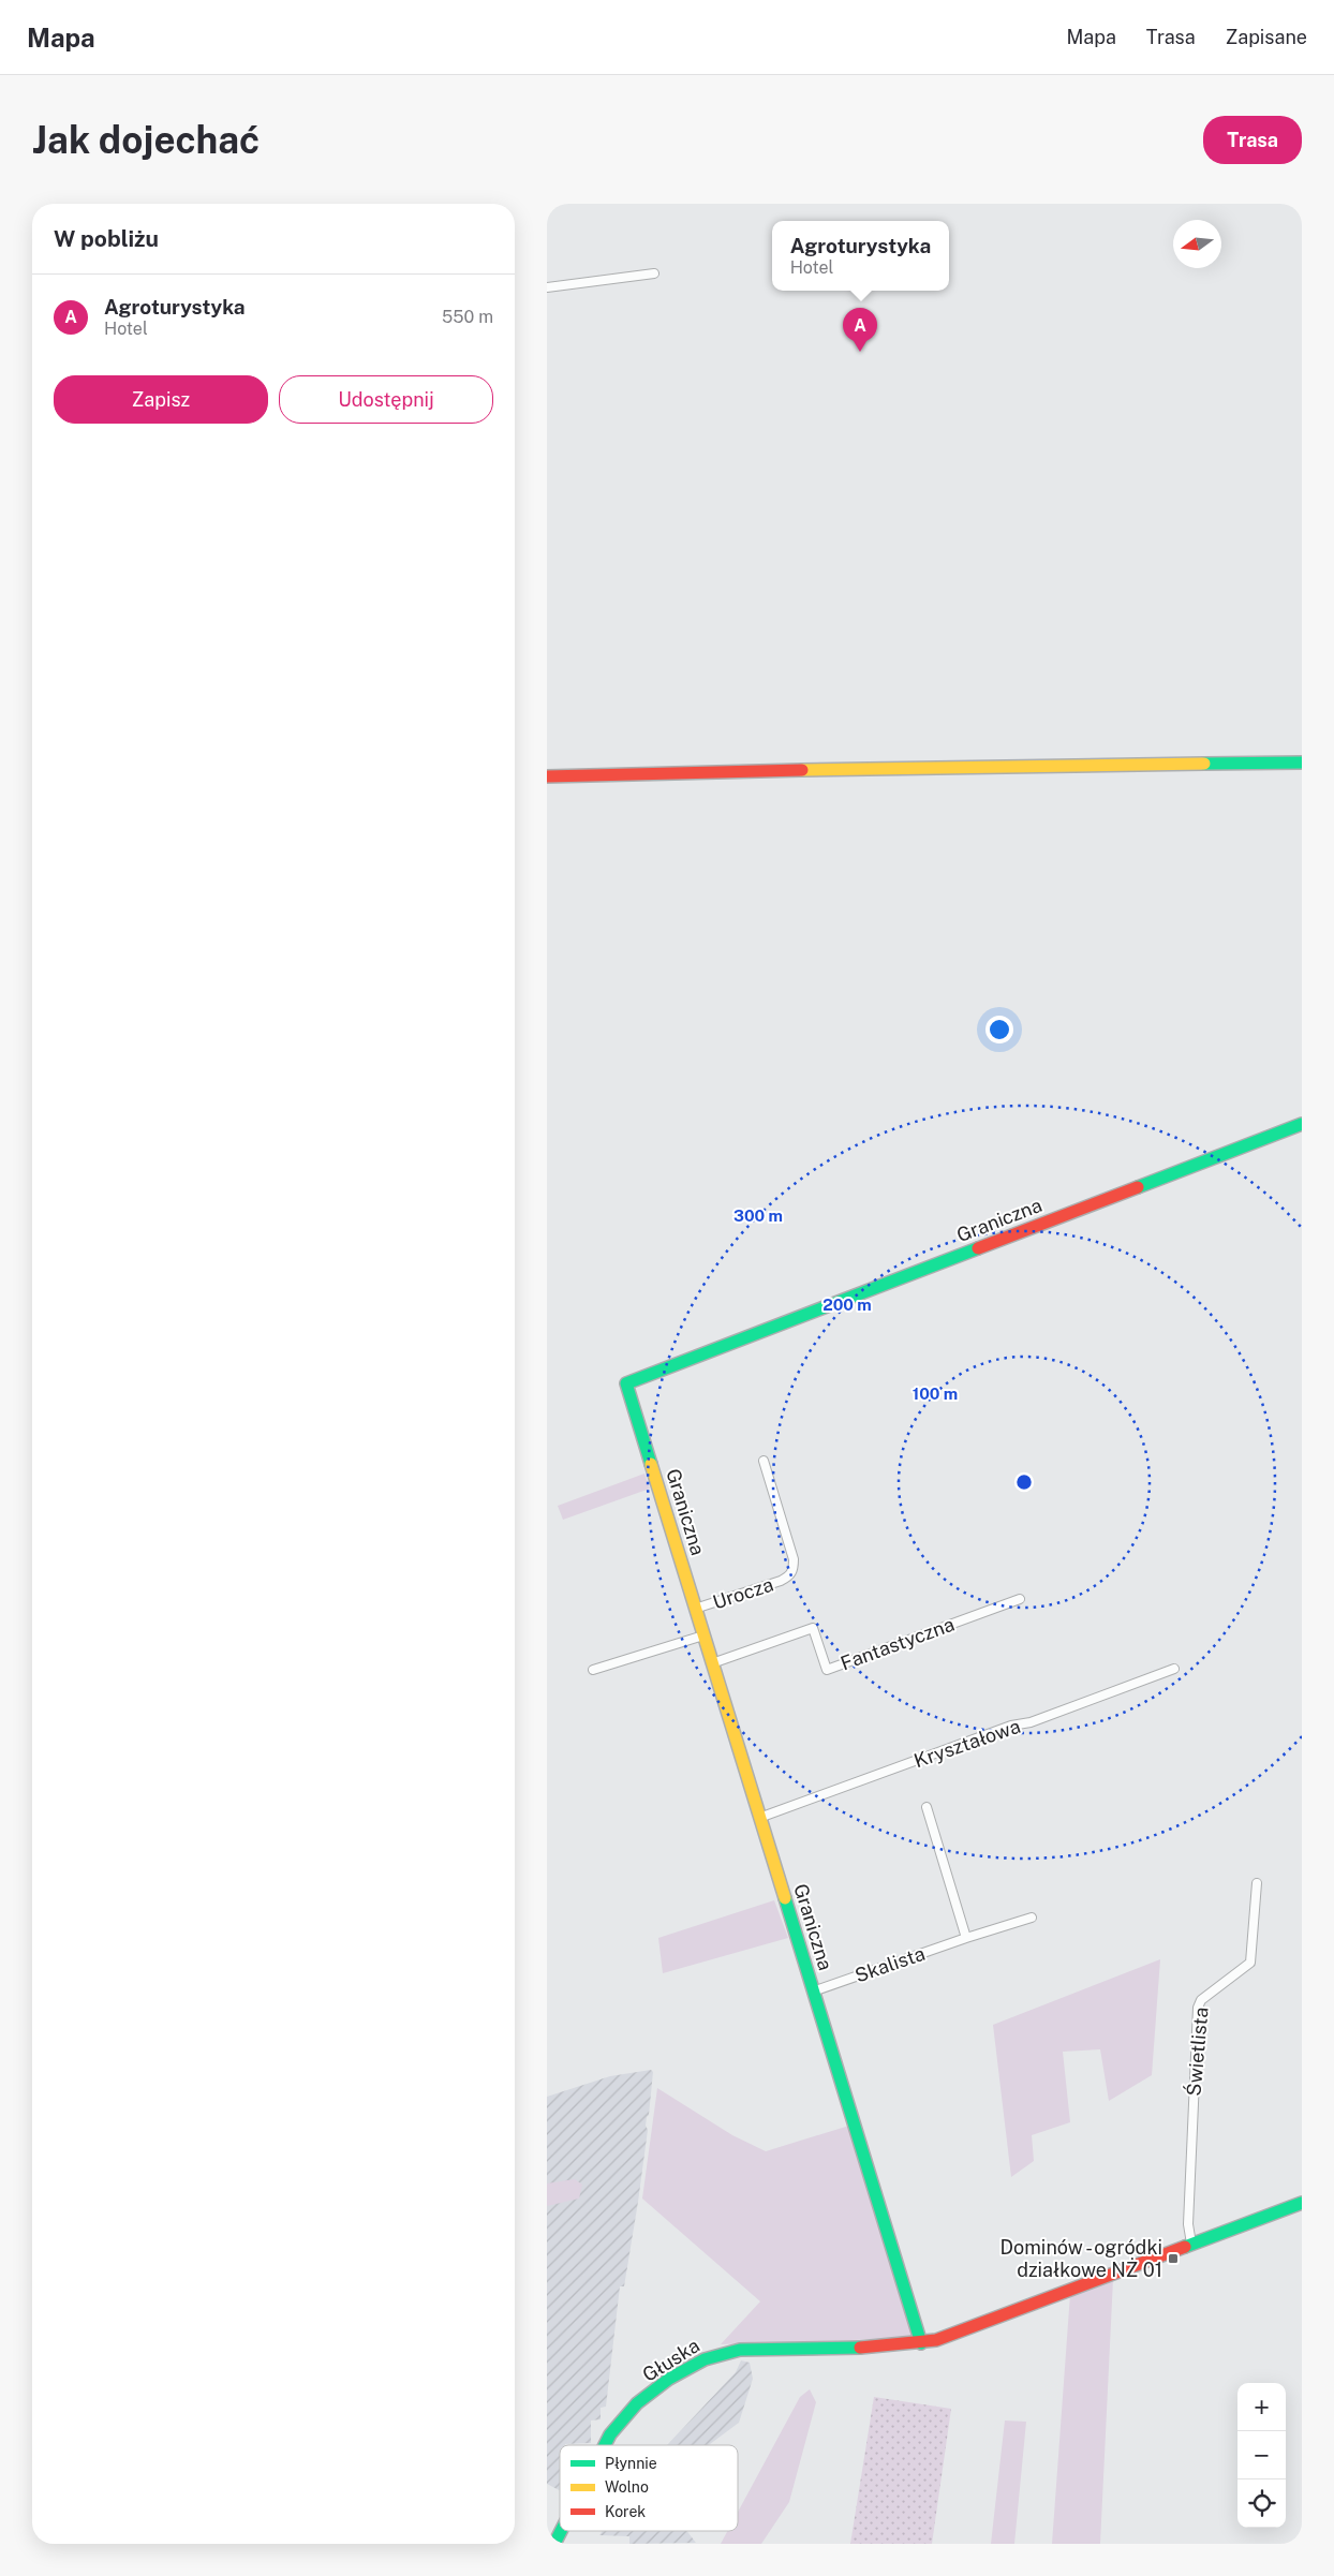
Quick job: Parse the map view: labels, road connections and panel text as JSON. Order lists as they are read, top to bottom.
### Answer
{
  "streets": {
    "street": [
      "Graniczna",
      "Urocza",
      "Fantastyczna",
      "Kryształowa",
      "Skalista",
      "Świetlista",
      "Głuska"
    ]
  },
  "crossings": [
    ["Graniczna", "Urocza"],
    ["Graniczna", "Fantastyczna"],
    ["Graniczna", "Kryształowa"],
    ["Graniczna", "Skalista"],
    ["Graniczna", "Głuska"],
    ["Świetlista", "Głuska"]
  ],
  "places": {
    "transit": ["Dominów - ogródki działkowe NŻ 01"]
  },
  "legend": ["Płynnie", "Wolno", "Korek"],
  "north": "left",
  "page": {
    "header": "Mapa",
    "nav": ["Mapa", "Trasa", "Zapisane"],
    "buttons": [
      "Trasa",
      ["Zapisz", "Udostępnij"]
    ],
    "title": "Jak dojechać",
    "heading": "W pobliżu",
    "popup": ["Agroturystyka", "Hotel"],
    "list": [
      {
        "mark": "A",
        "name": "Agroturystyka",
        "note": "Hotel",
        "value": "550 m"
      }
    ],
    "pins": "A",
    "map_buttons": ["+", "−"]
  },
  "rings": ["300 m", "200 m", "100 m"]
}
